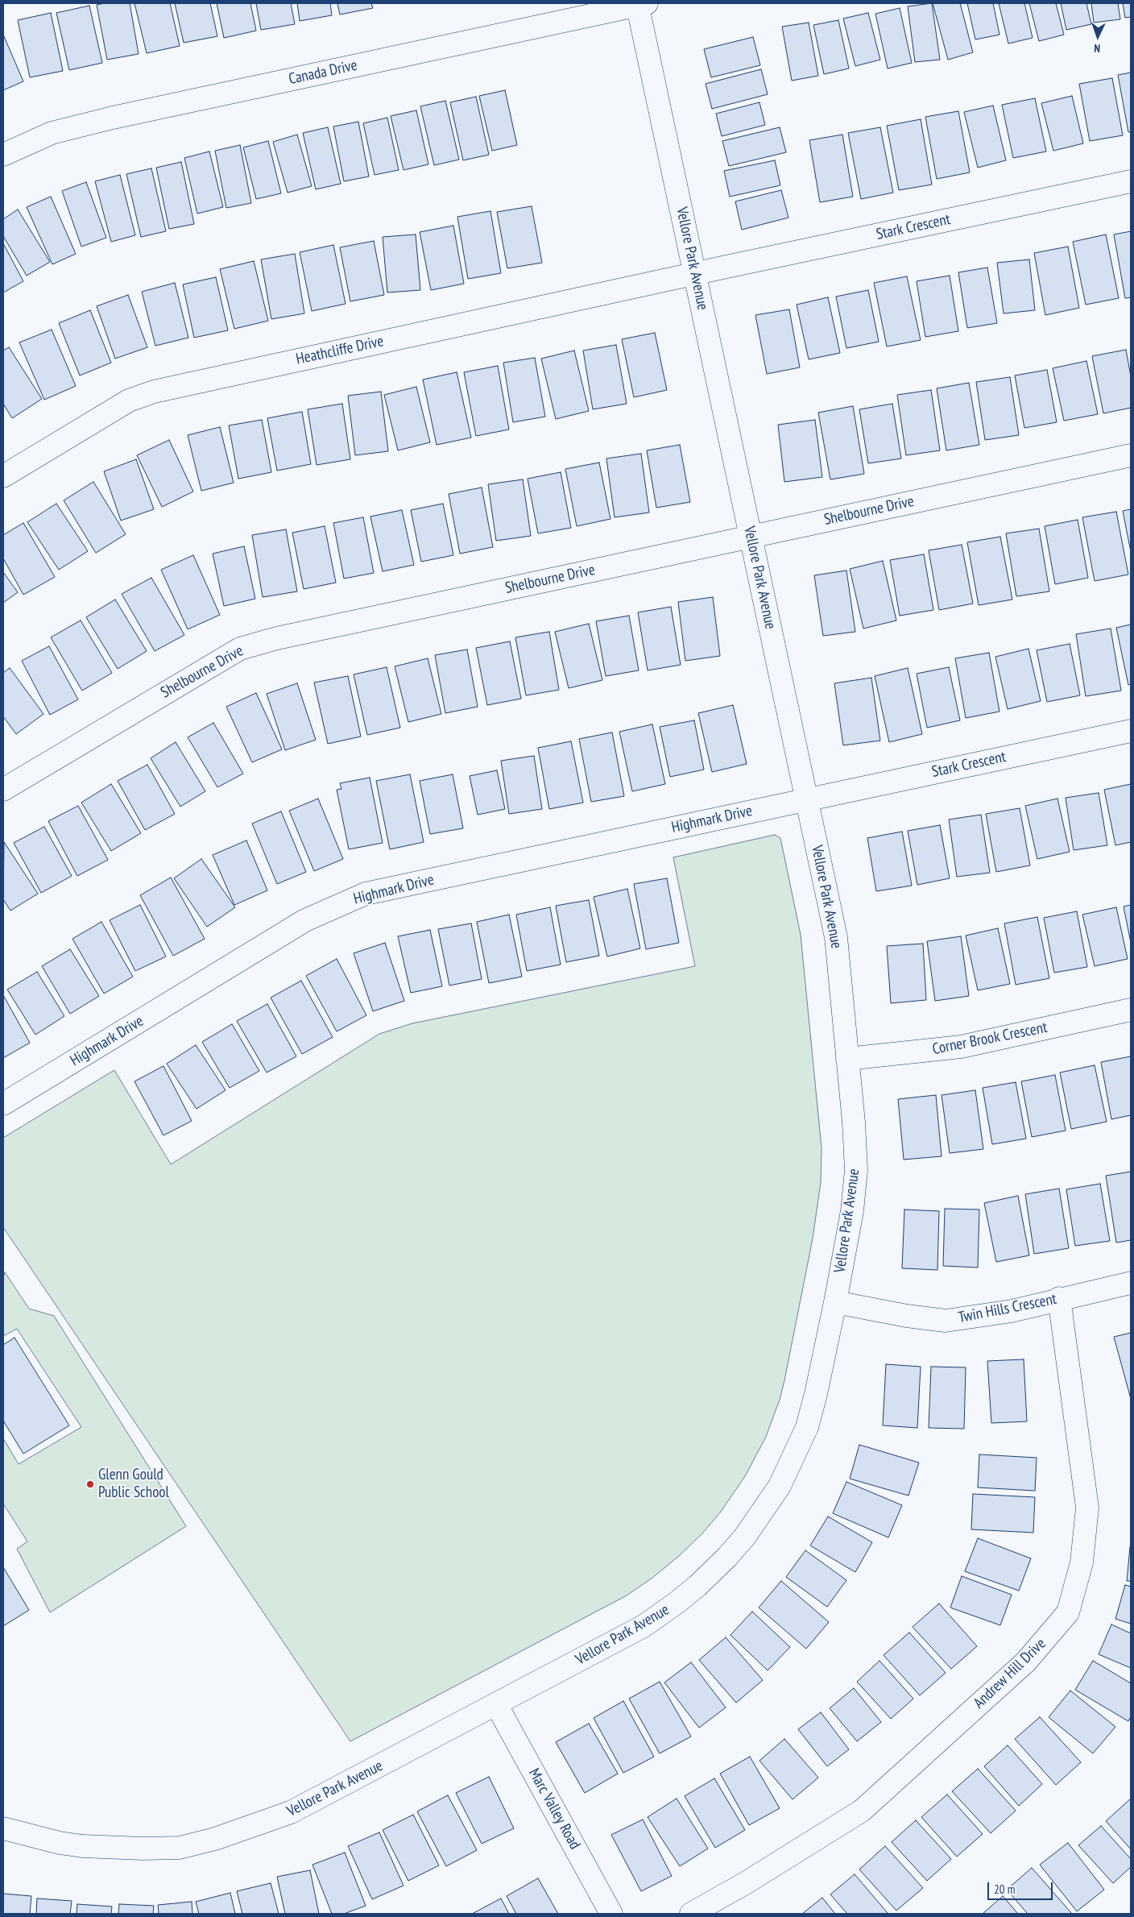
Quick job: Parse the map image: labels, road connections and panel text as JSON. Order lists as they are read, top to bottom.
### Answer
{
  "streets": {
    "street": [
      "Canada Drive",
      "Stark Crescent",
      "Vellore Park Avenue",
      "Heathcliffe Drive",
      "Shelbourne Drive",
      "Highmark Drive",
      "Corner Brook Crescent",
      "Twin Hills Crescent",
      "Andrew Hill Drive",
      "Marc Valley Road"
    ]
  },
  "crossings": [
    ["Canada Drive", "Vellore Park Avenue"],
    ["Stark Crescent", "Vellore Park Avenue"],
    ["Stark Crescent", "Heathcliffe Drive"],
    ["Stark Crescent", "Highmark Drive"],
    ["Vellore Park Avenue", "Heathcliffe Drive"],
    ["Vellore Park Avenue", "Shelbourne Drive"],
    ["Vellore Park Avenue", "Highmark Drive"],
    ["Vellore Park Avenue", "Corner Brook Crescent"],
    ["Vellore Park Avenue", "Twin Hills Crescent"],
    ["Vellore Park Avenue", "Marc Valley Road"],
    ["Twin Hills Crescent", "Andrew Hill Drive"]
  ],
  "places": ["Glenn Gould Public School"],
  "scale_bar": "20 m",
  "north": "bottom"
}
